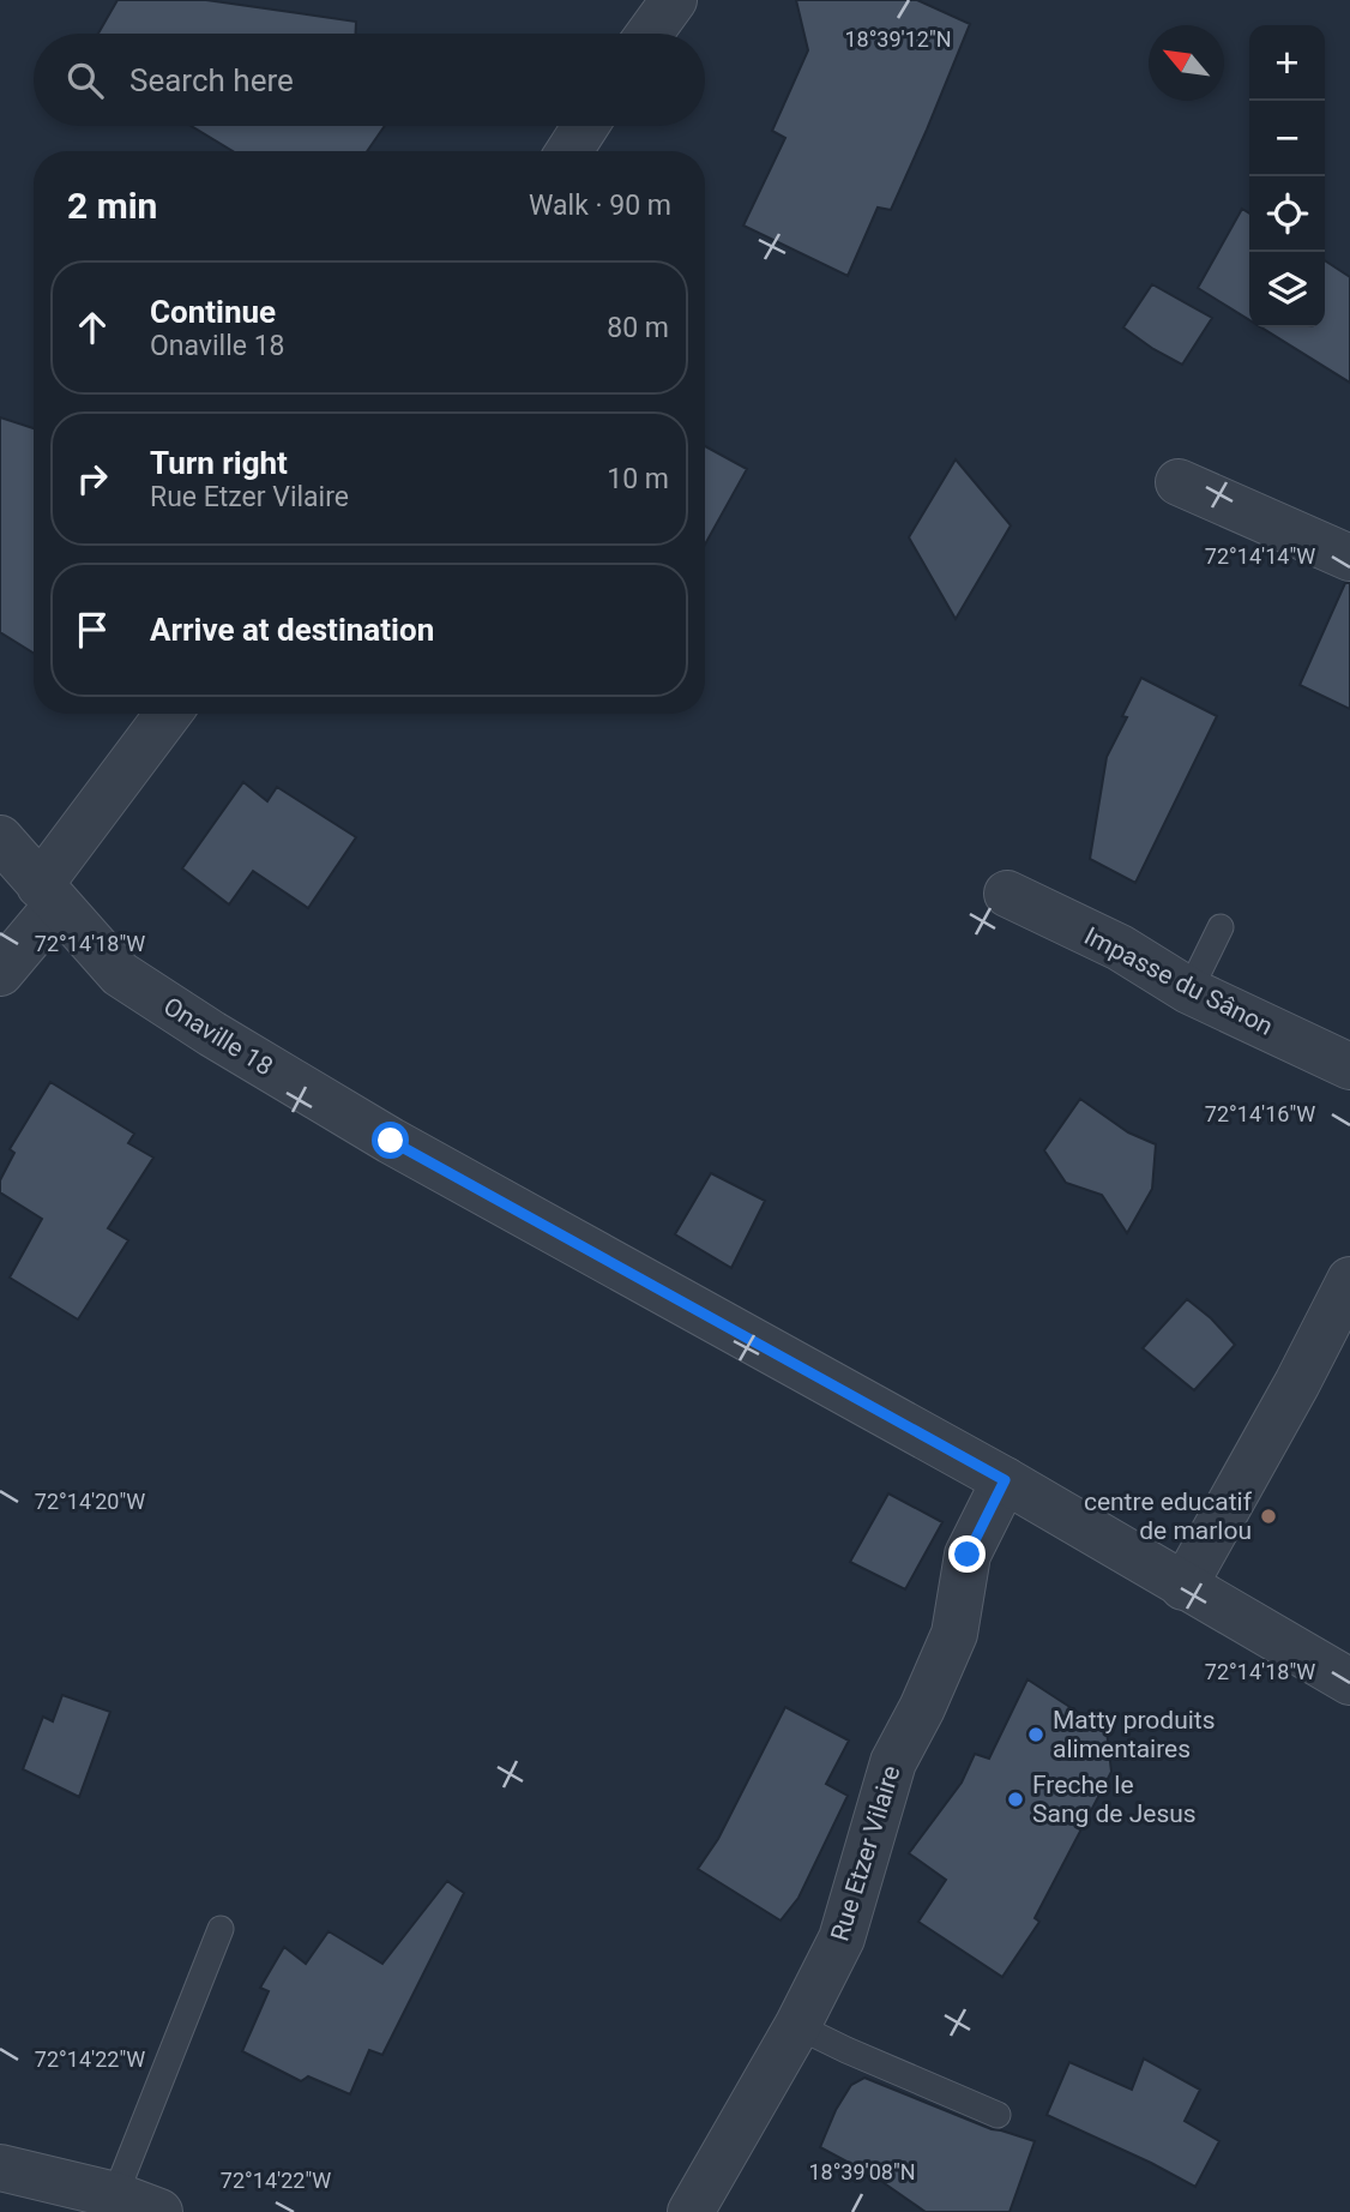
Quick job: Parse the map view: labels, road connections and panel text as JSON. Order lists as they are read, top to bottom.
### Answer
{
  "streets": {
    "street": ["Impasse du Sânon", "Onaville 18", "Rue Etzer Vilaire"]
  },
  "crossings": [
    ["Onaville 18", "Rue Etzer Vilaire"]
  ],
  "places": ["centre educatif de marlou", "Matty produits alimentaires", "Freche le Sang de Jesus"],
  "north": "top left",
  "page": {
    "map_buttons": ["+", "−"],
    "search": "Search here",
    "heading": ["2 min", "Walk · 90 m"],
    "list": [
      ["Continue", "Onaville 18", "80 m"],
      ["Turn right", "Rue Etzer Vilaire", "10 m"],
      "Arrive at destination"
    ]
  },
  "coordinates": [
    "18°39'12\"N",
    "72°14'14\"W",
    "72°14'18\"W",
    "72°14'16\"W",
    "72°14'20\"W",
    "72°14'22\"W",
    "18°39'08\"N"
  ]
}
